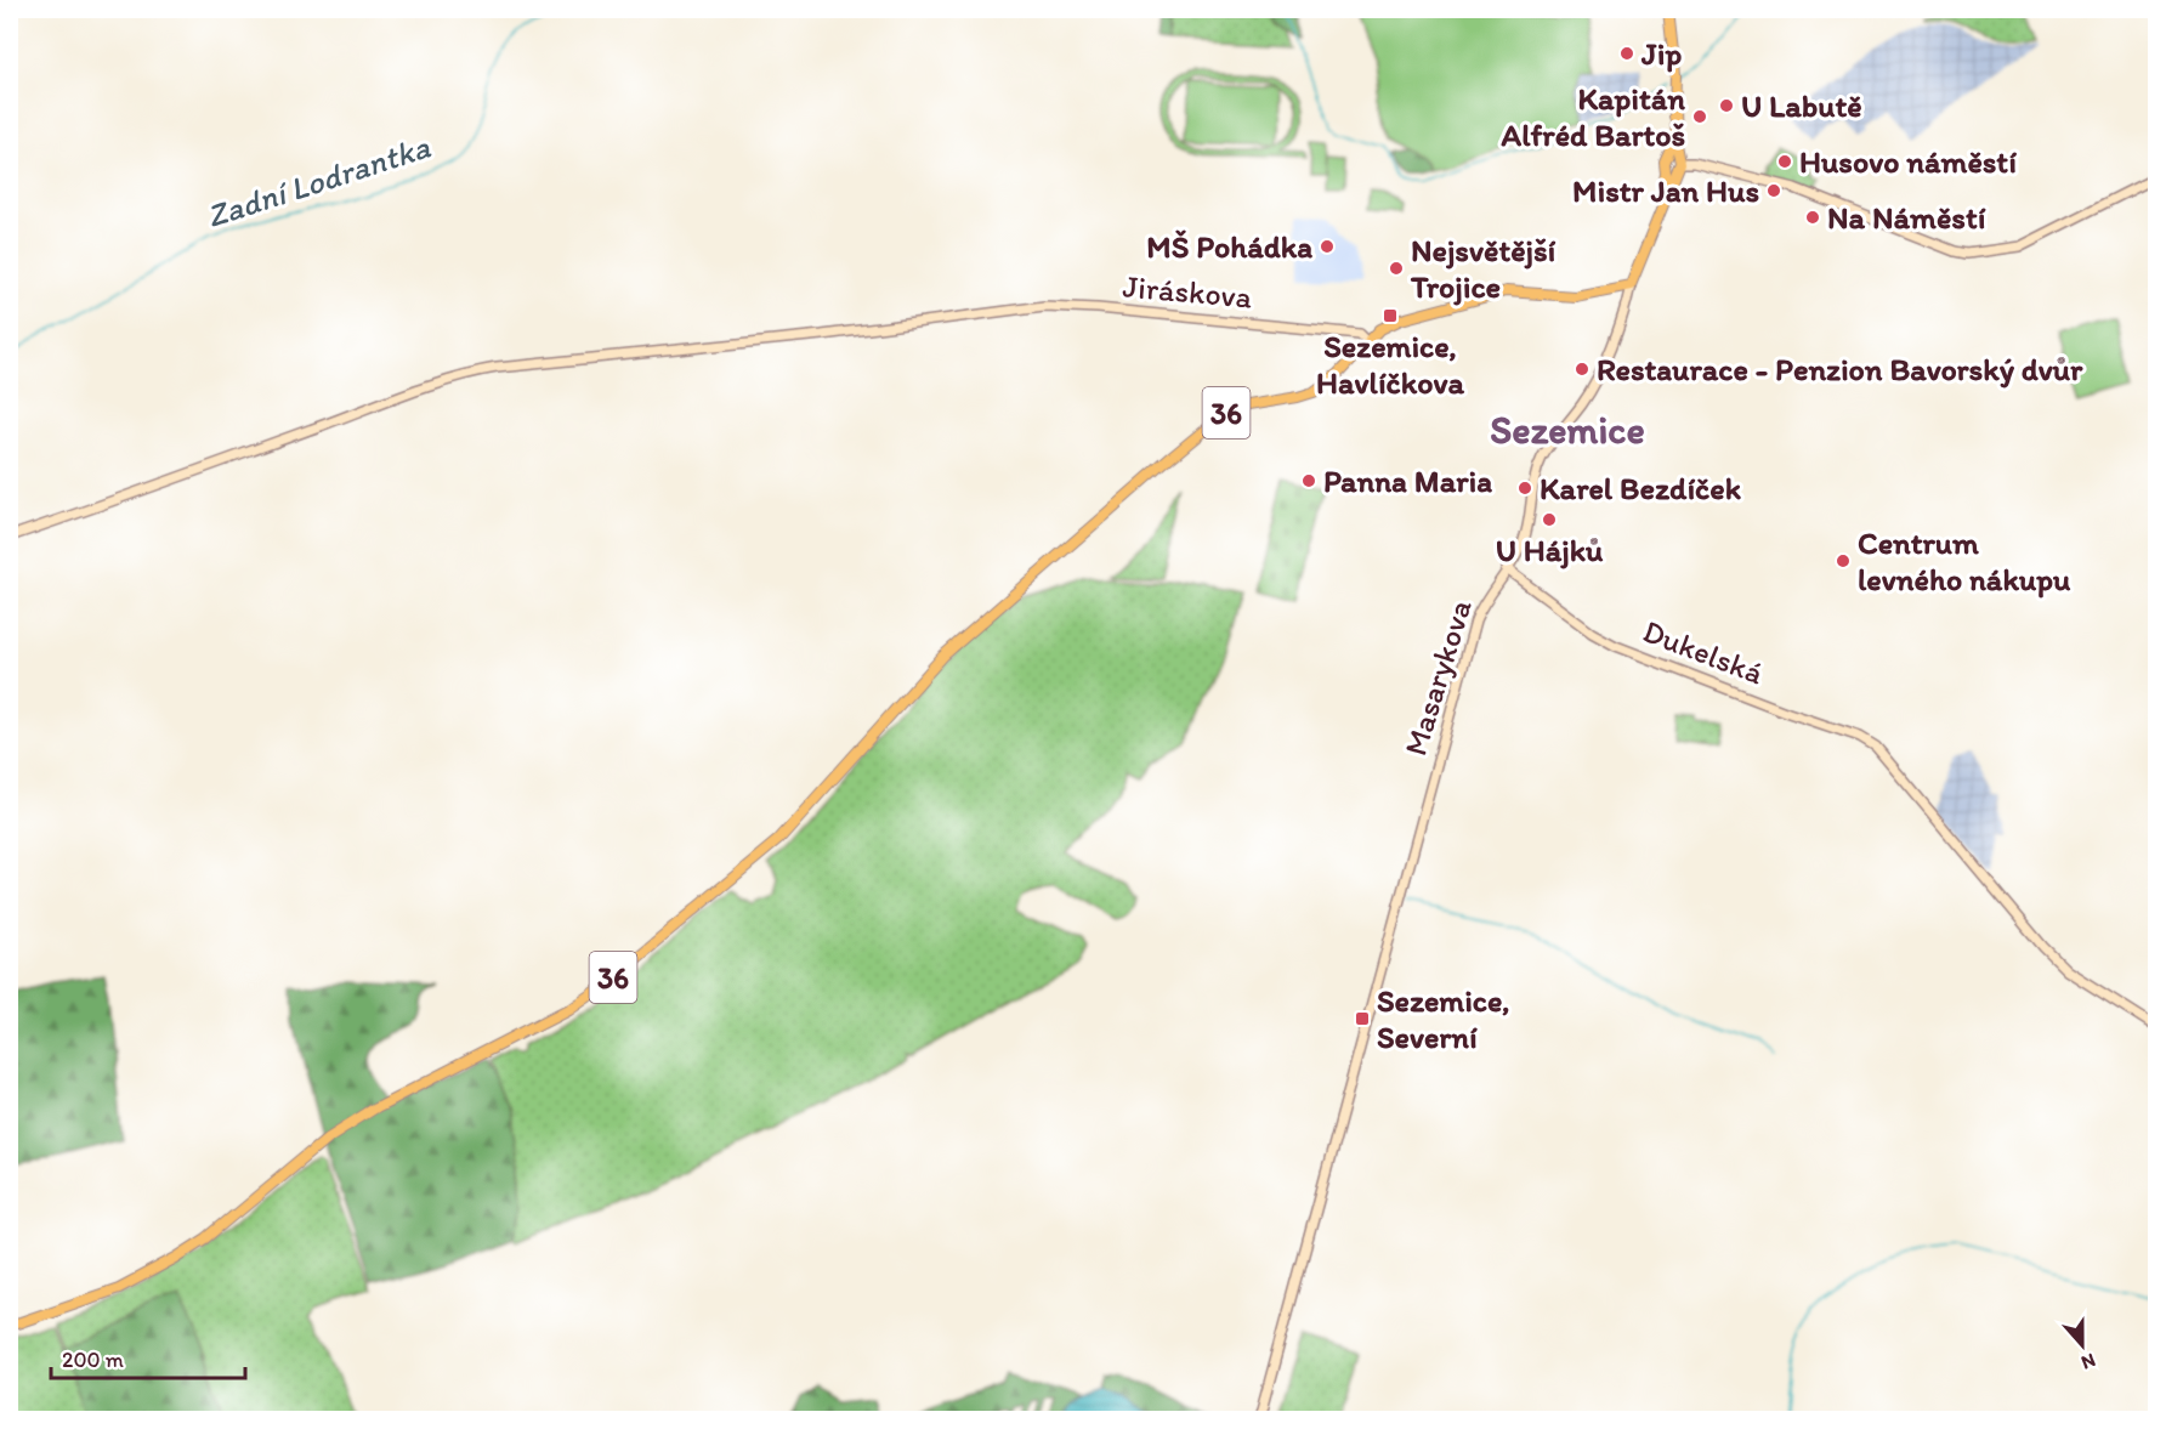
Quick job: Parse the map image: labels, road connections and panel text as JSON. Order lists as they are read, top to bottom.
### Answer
{
  "streets": {
    "main road": ["36", "Masarykova"],
    "street": ["Jiráskova", "Dukelská"]
  },
  "crossings": [
    ["Jiráskova", "36"],
    ["36", "Masarykova"],
    ["Dukelská", "Masarykova"]
  ],
  "districts": ["Sezemice"],
  "water": ["Zadní Lodrantka"],
  "places": {
    "other": [
      "Jip",
      "U Labutě",
      "Kapitán Alfréd Bartoš",
      "Husovo náměstí",
      "Mistr Jan Hus",
      "Na Náměstí",
      "MŠ Pohádka",
      "Nejsvětější Trojice",
      "Restaurace - Penzion Bavorský dvůr",
      "Panna Maria",
      "Karel Bezdíček",
      "U Hájků",
      "Centrum levného nákupu"
    ],
    "transit": ["Sezemice, Havlíčkova", "Sezemice, Severní"]
  },
  "scale_bar": "200 m",
  "north": "bottom"
}
